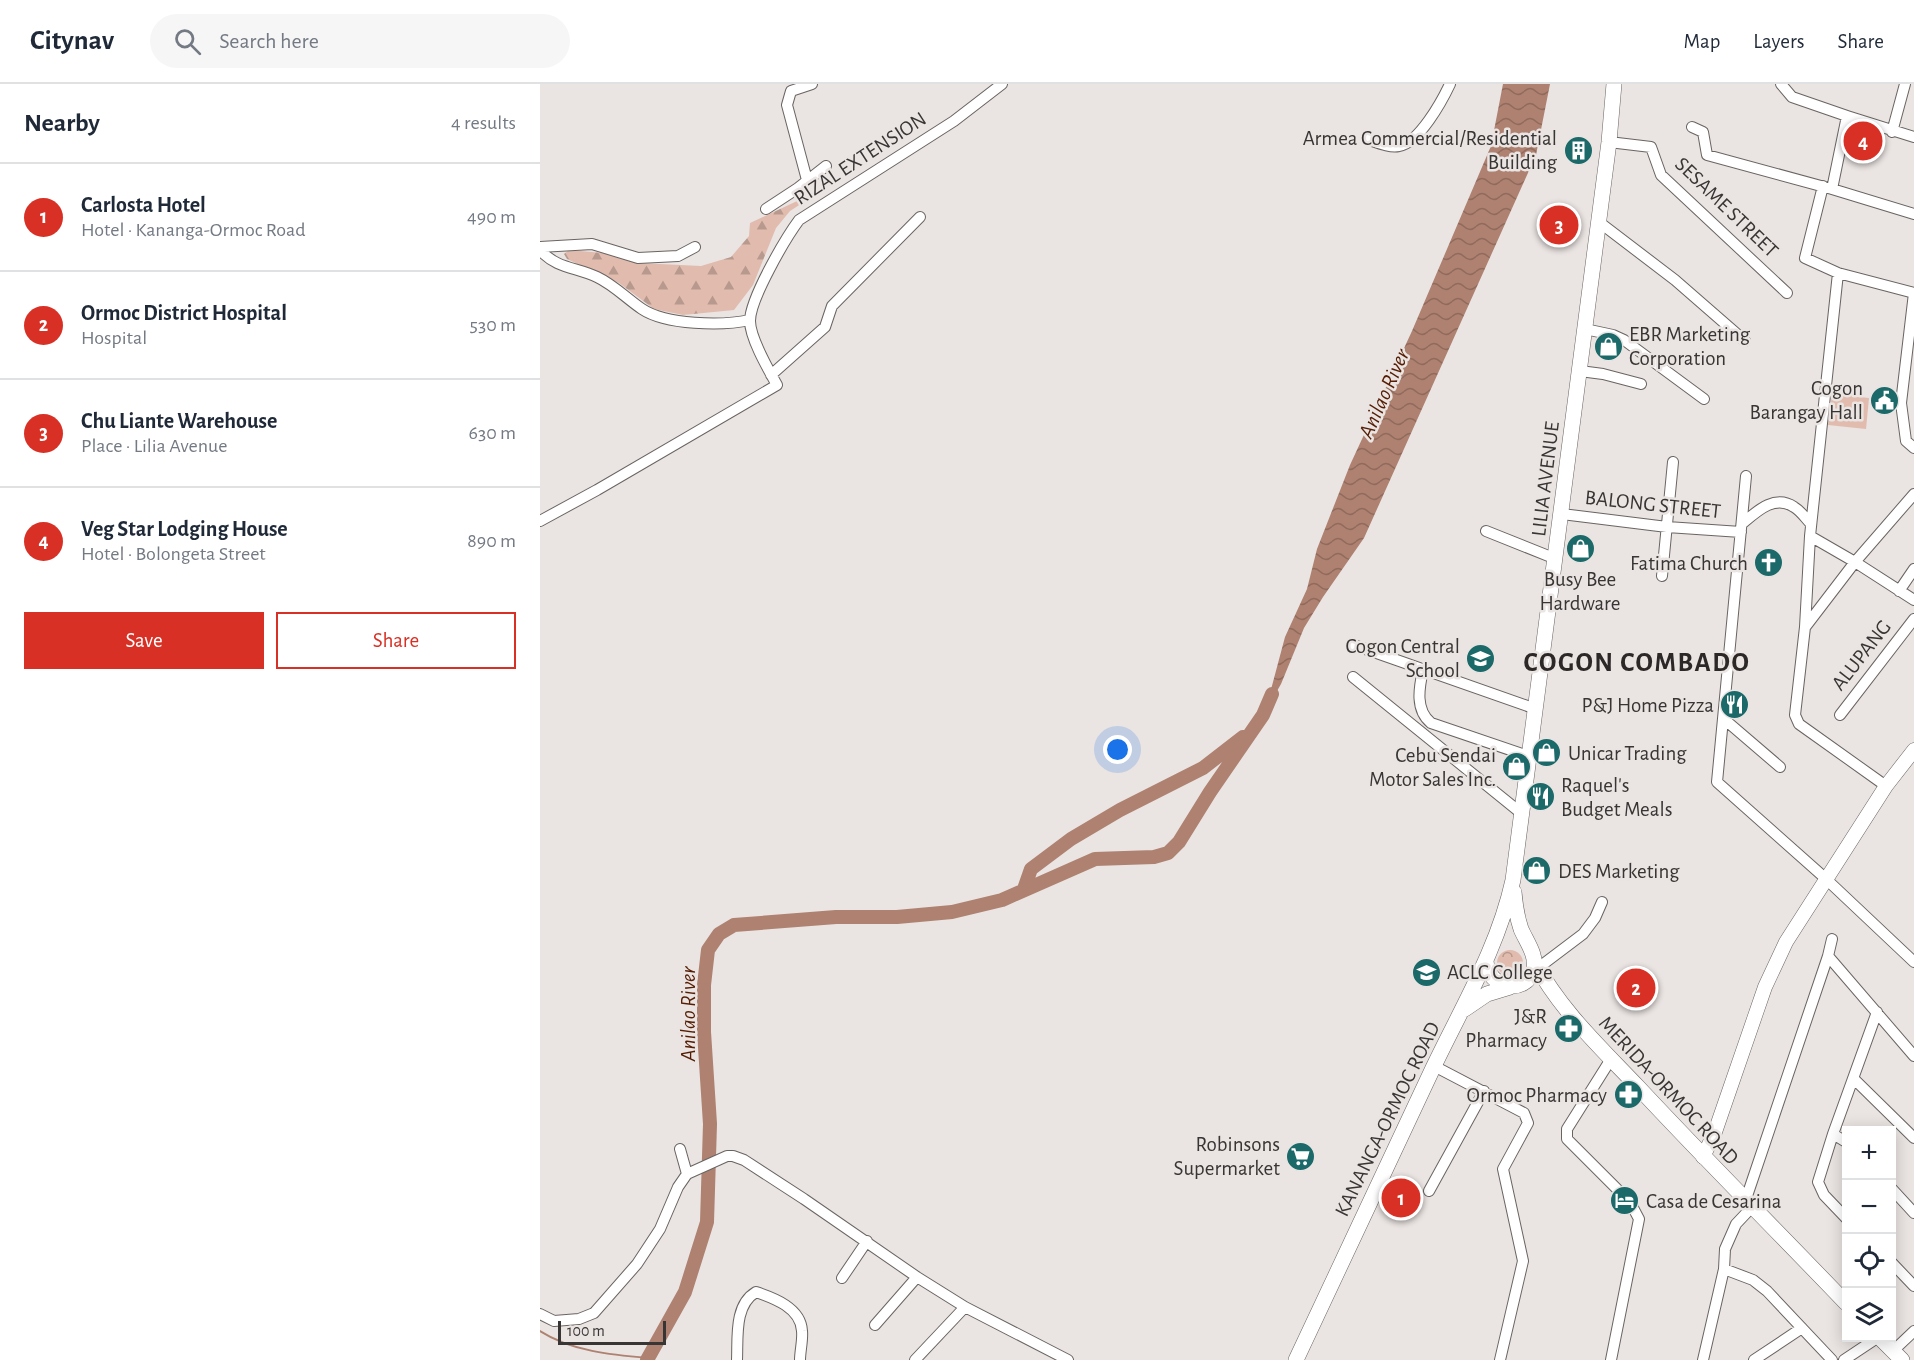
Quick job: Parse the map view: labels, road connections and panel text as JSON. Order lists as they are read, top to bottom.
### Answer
{
  "streets": {
    "highway": ["LILIA AVENUE", "MERIDA-ORMOC ROAD", "KANANGA-ORMOC ROAD"],
    "street": [
      "RIZAL EXTENSION",
      "SESAME STREET",
      "BALONG STREET",
      "ALUPANG"
    ]
  },
  "crossings": [
    ["SESAME STREET", "LILIA AVENUE"],
    ["LILIA AVENUE", "BALONG STREET"],
    ["LILIA AVENUE", "MERIDA-ORMOC ROAD"],
    ["MERIDA-ORMOC ROAD", "KANANGA-ORMOC ROAD"]
  ],
  "districts": ["COGON COMBADO"],
  "water": ["Anilao River"],
  "places": {
    "building": ["Armea Commercial/Residential Building"],
    "shop": [
      "EBR Marketing Corporation",
      "Busy Bee Hardware",
      "Unicar Trading",
      "Cebu Sendai Motor Sales Inc.",
      "DES Marketing"
    ],
    "public building": ["Cogon Barangay Hall"],
    "church": ["Fatima Church"],
    "school or university": ["Cogon Central School", "ACLC College"],
    "restaurant": ["P&J Home Pizza", "Raquel's Budget Meals"],
    "pharmacy": ["J&R Pharmacy", "Ormoc Pharmacy"],
    "supermarket": ["Robinsons Supermarket"],
    "hotel": ["Casa de Cesarina"]
  },
  "scale_bar": "100 m",
  "page": {
    "header": "Citynav",
    "search": "Search here",
    "nav": ["Map", "Layers", "Share"],
    "heading": ["Nearby", "4 results"],
    "pins": [
      "4",
      "3",
      "2",
      "1"
    ],
    "list": [
      {
        "mark": "1",
        "name": "Carlosta Hotel",
        "note": "Hotel · Kananga-Ormoc Road",
        "value": "490 m"
      },
      {
        "mark": "2",
        "name": "Ormoc District Hospital",
        "note": "Hospital",
        "value": "530 m"
      },
      {
        "mark": "3",
        "name": "Chu Liante Warehouse",
        "note": "Place · Lilia Avenue",
        "value": "630 m"
      },
      {
        "mark": "4",
        "name": "Veg Star Lodging House",
        "note": "Hotel · Bolongeta Street",
        "value": "890 m"
      }
    ],
    "buttons": ["Save", "Share"],
    "map_buttons": ["+", "−"],
    "scale": "100 m"
  }
}
